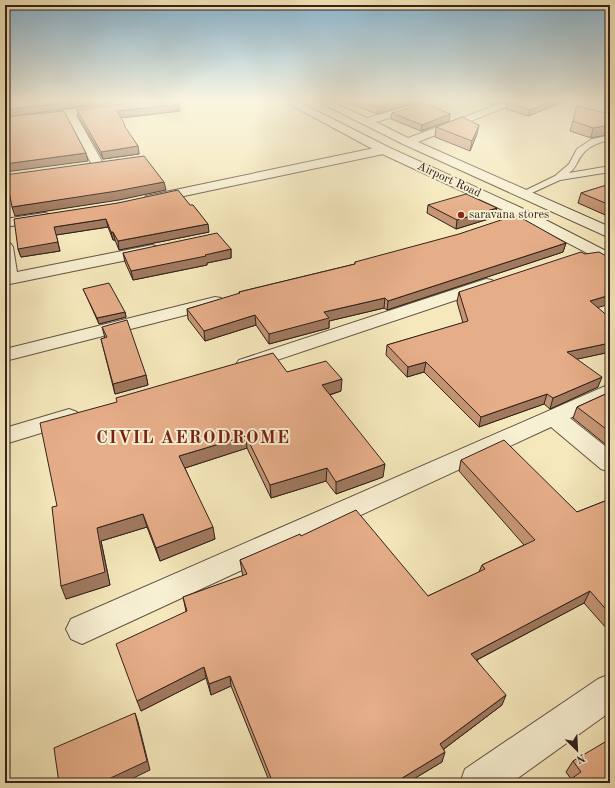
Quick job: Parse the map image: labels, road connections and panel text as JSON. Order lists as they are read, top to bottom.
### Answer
{
  "streets": {
    "street": ["Airport Road"]
  },
  "districts": ["CIVIL AERODROME"],
  "places": ["saravana stores"],
  "north": "bottom right"
}
